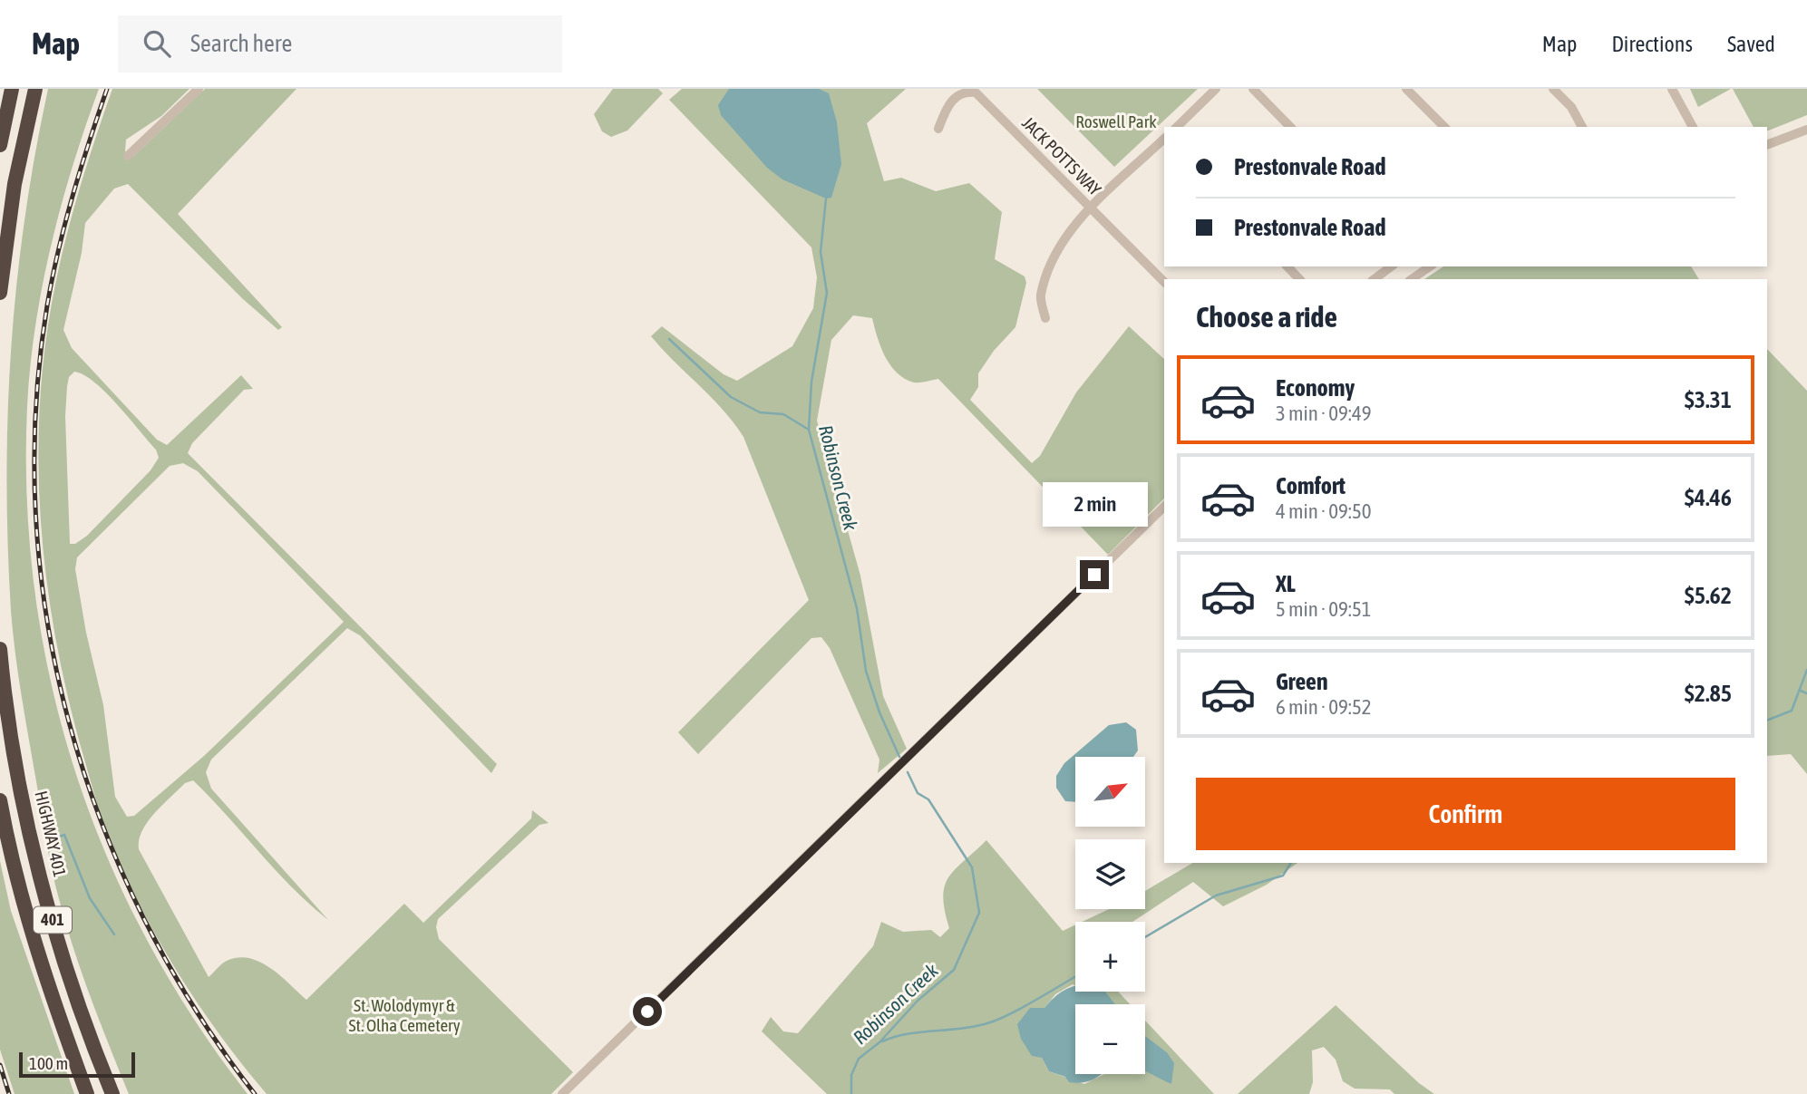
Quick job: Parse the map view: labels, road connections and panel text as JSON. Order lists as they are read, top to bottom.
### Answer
{
  "streets": {
    "highway": ["HIGHWAY 401", "401"],
    "street": ["JACK POTTS WAY"]
  },
  "water": ["Robinson Creek"],
  "parks": ["Roswell Park", "St. Wolodymyr & St. Olha Cemetery"],
  "scale_bar": "100 m",
  "north": "top right",
  "page": {
    "header": "Map",
    "search": "Search here",
    "nav": ["Map", "Directions", "Saved"],
    "banner": ["Prestonvale Road", "Prestonvale Road"],
    "heading": "Choose a ride",
    "list": [
      {
        "name": "Economy",
        "note": "3 min · 09:49",
        "value": "$3.31"
      },
      {
        "name": "Comfort",
        "note": "4 min · 09:50",
        "value": "$4.46"
      },
      {
        "name": "XL",
        "note": "5 min · 09:51",
        "value": "$5.62"
      },
      {
        "name": "Green",
        "note": "6 min · 09:52",
        "value": "$2.85"
      }
    ],
    "bubble": "2 min",
    "map_buttons": ["+", "−"],
    "buttons": "Confirm",
    "scale": "100 m"
  }
}
